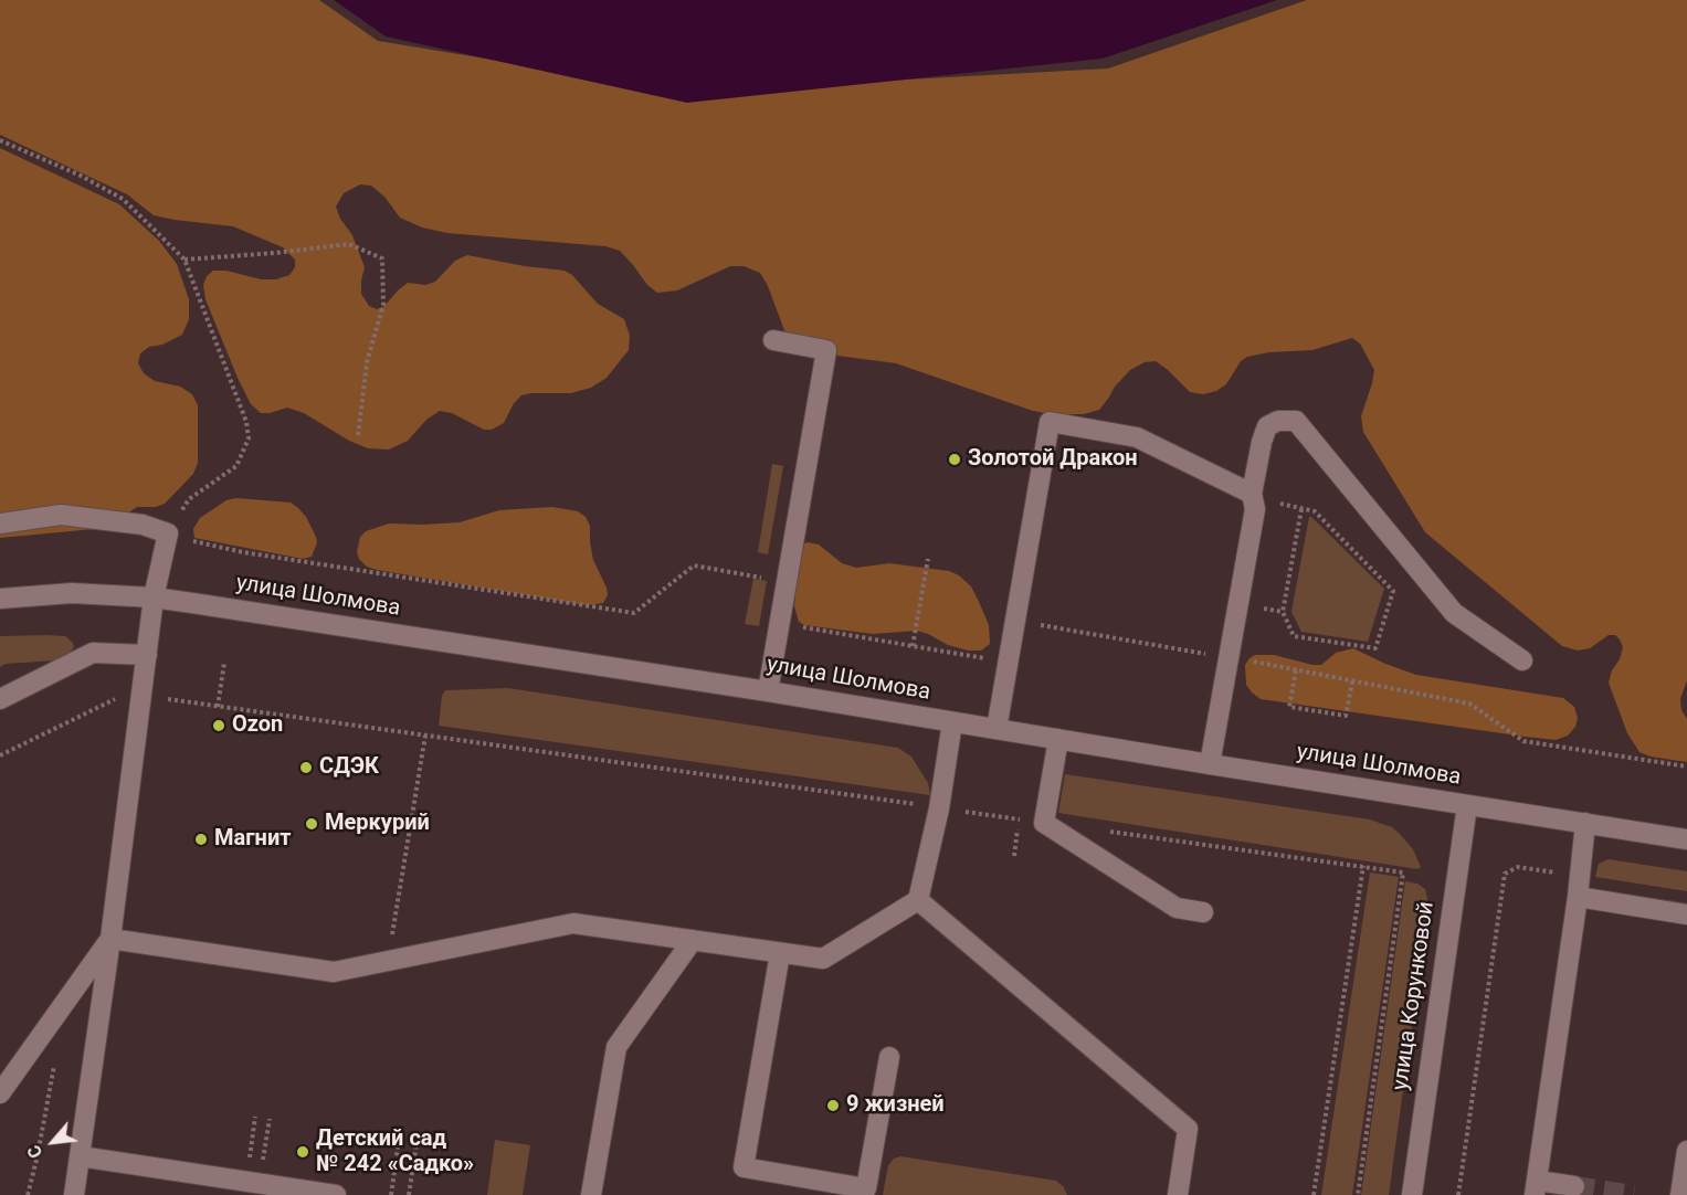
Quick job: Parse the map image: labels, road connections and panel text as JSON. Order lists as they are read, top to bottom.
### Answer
{
  "streets": {
    "street": ["улица Шолмова", "улица Корунковой"]
  },
  "crossings": [
    ["улица Шолмова", "улица Корунковой"]
  ],
  "places": [
    "Золотой Дракон",
    "Ozon",
    "СДЭК",
    "Меркурий",
    "Магнит",
    "9 жизней",
    "Детский сад № 242 «Садко»"
  ],
  "north": "bottom left"
}
